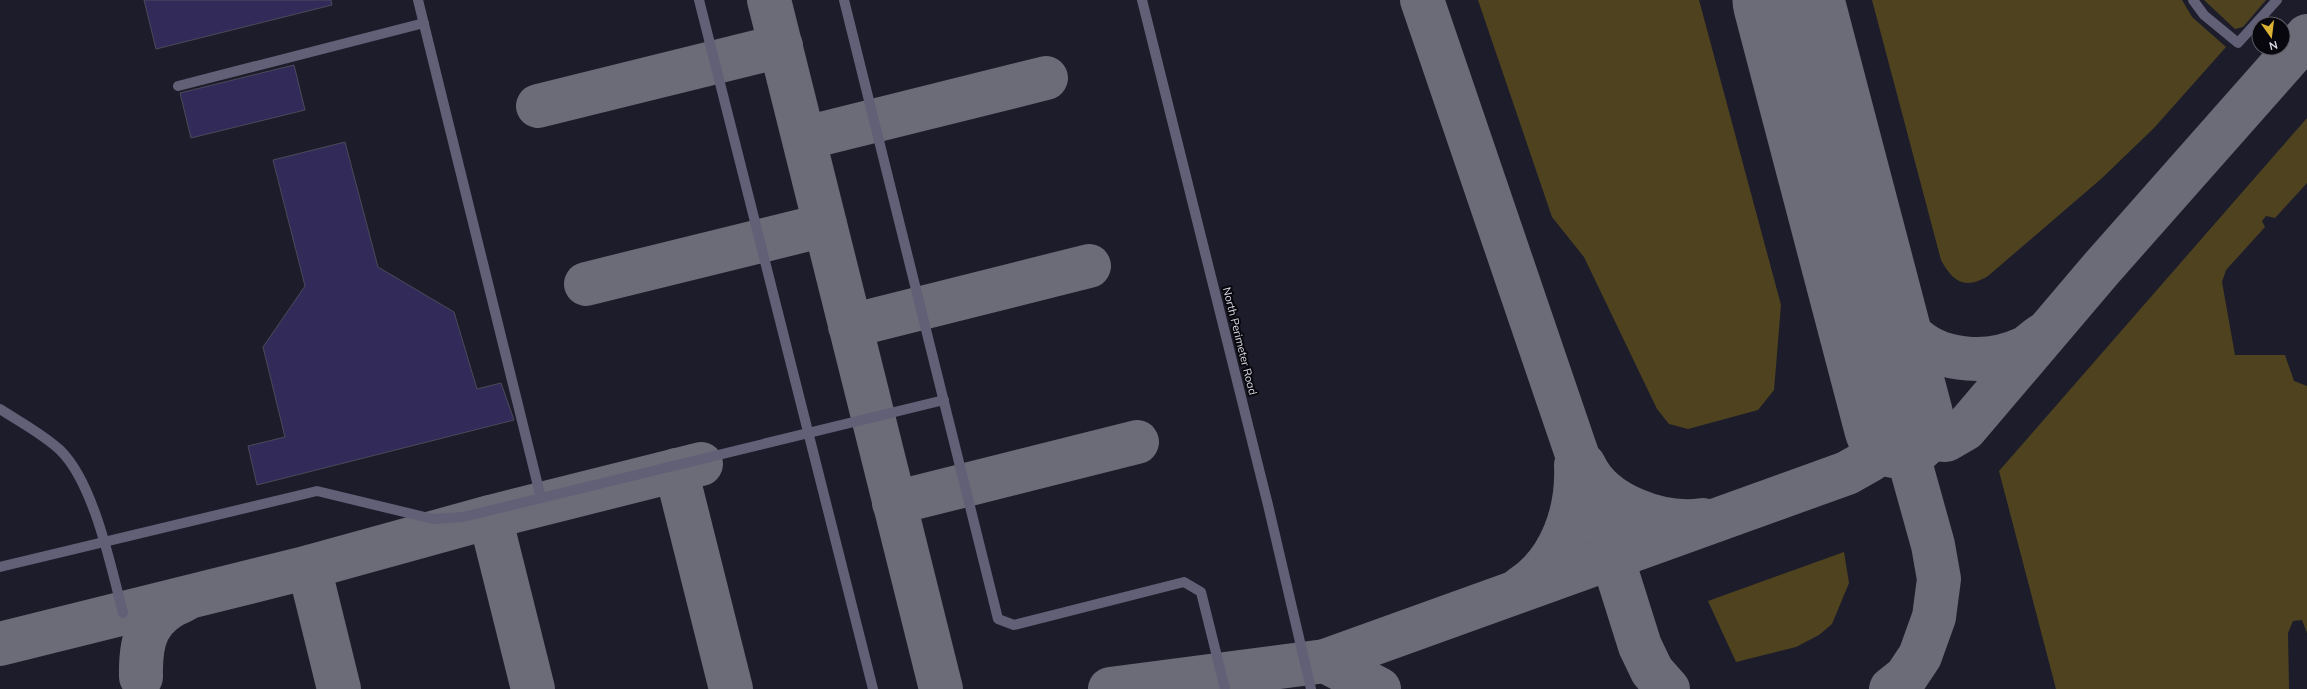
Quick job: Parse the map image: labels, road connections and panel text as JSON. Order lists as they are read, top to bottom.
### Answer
{
  "streets": {
    "street": ["North Perimeter Road"]
  },
  "north": "bottom"
}
